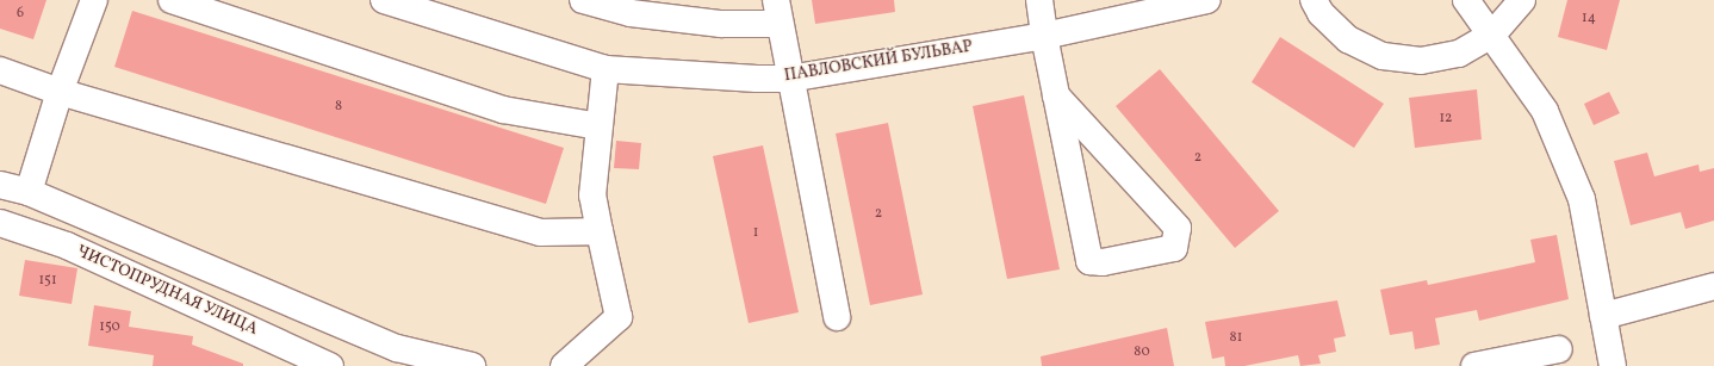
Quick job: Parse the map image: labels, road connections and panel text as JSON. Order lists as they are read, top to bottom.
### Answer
{
  "streets": {
    "street": ["ПАВЛОВСКИЙ БУЛЬВАР", "ЧИСТОПРУДНАЯ УЛИЦА"]
  },
  "house_numbers": [
    "6",
    "14",
    "8",
    "12",
    "2",
    "2",
    "1",
    "151",
    "150",
    "81",
    "80"
  ]
}
